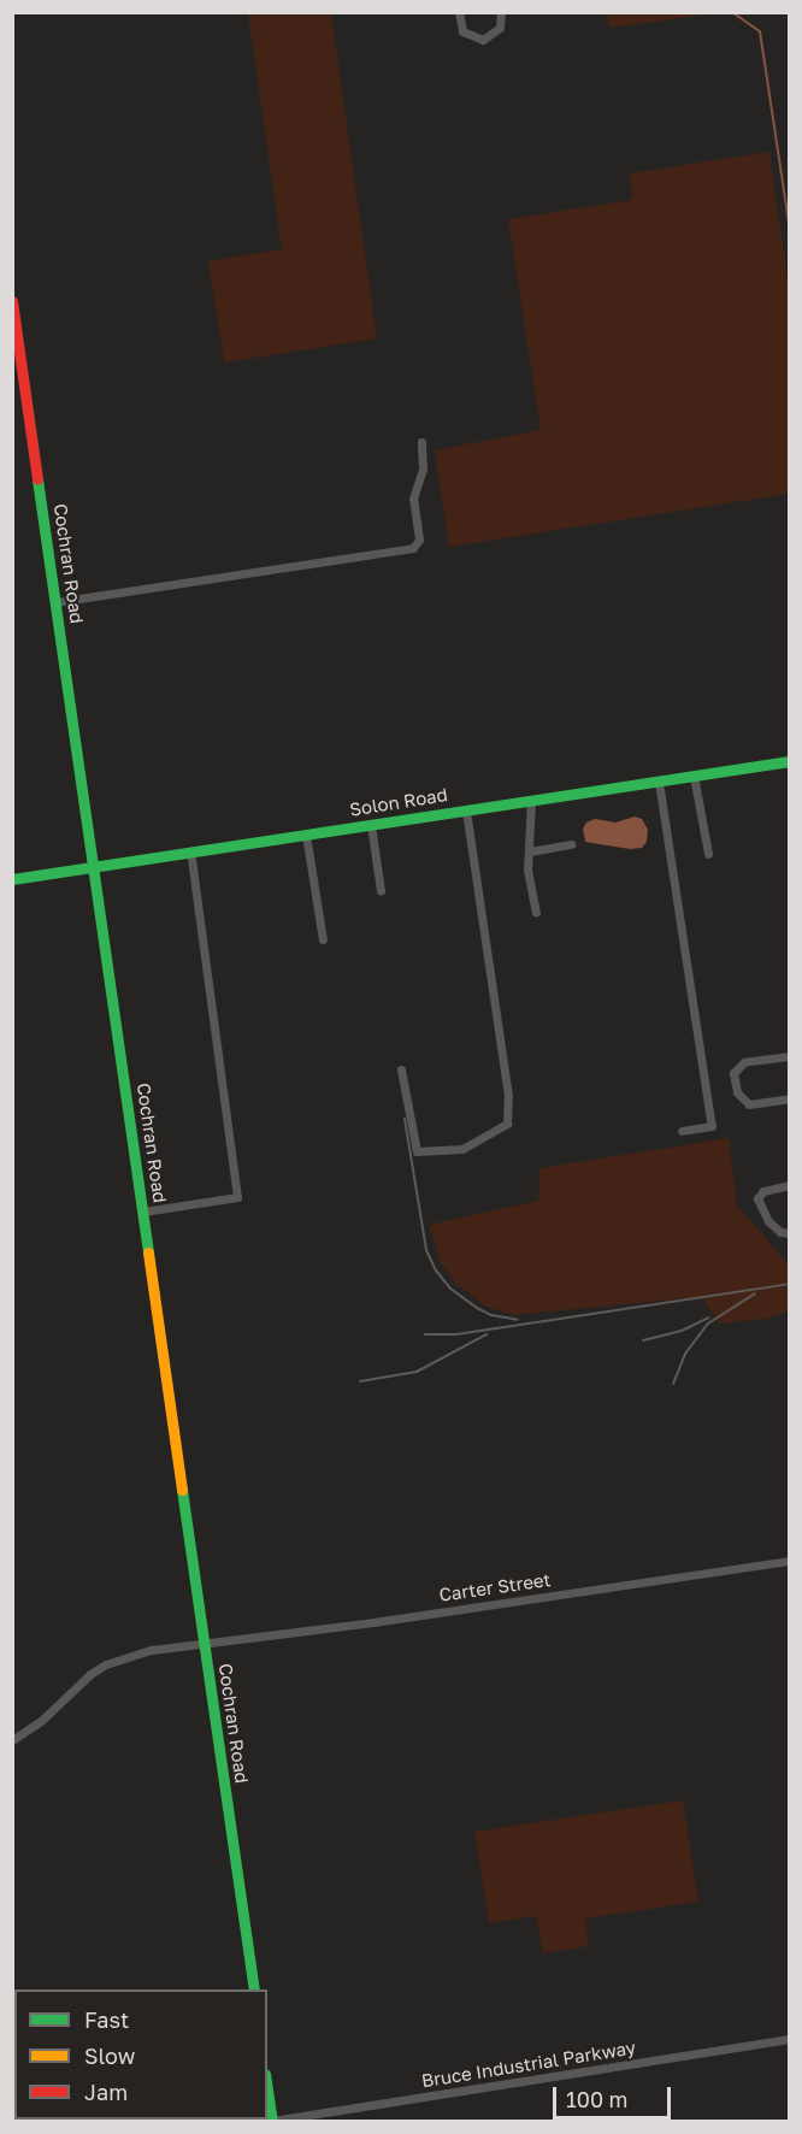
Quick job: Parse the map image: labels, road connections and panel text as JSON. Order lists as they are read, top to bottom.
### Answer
{
  "streets": {
    "street": [
      "Cochran Road",
      "Solon Road",
      "Carter Street",
      "Bruce Industrial Parkway"
    ]
  },
  "crossings": [
    ["Cochran Road", "Solon Road"],
    ["Cochran Road", "Carter Street"]
  ],
  "legend": ["Fast", "Slow", "Jam"],
  "scale_bar": "100 m"
}
